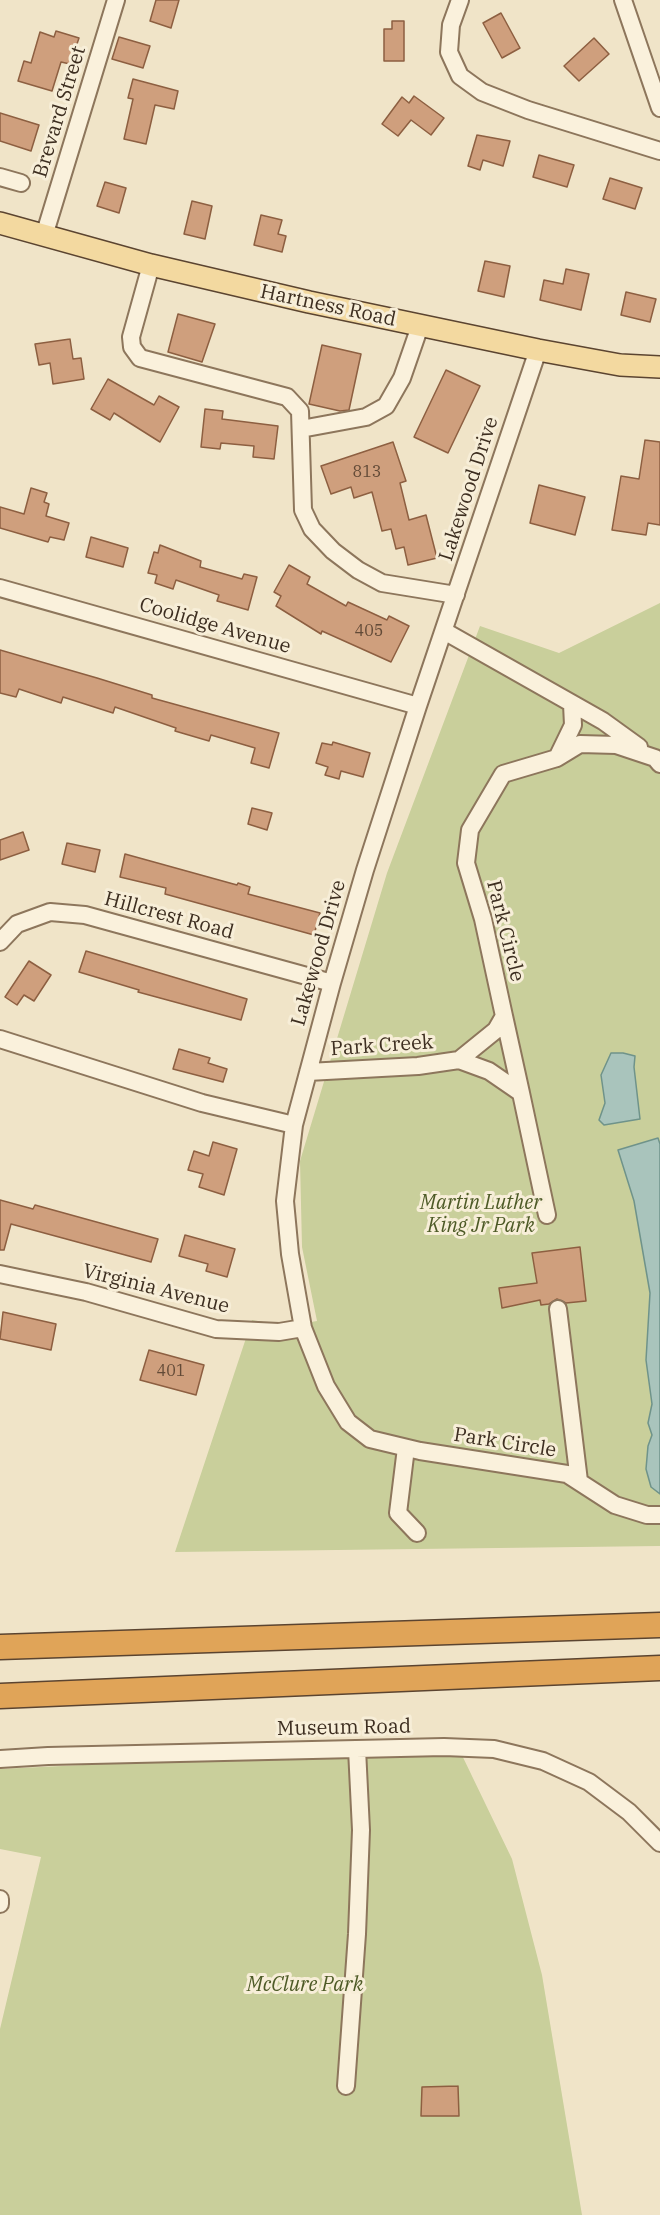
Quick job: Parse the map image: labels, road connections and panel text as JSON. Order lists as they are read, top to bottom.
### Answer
{
  "streets": {
    "main road": ["Hartness Road"],
    "street": [
      "Brevard Street",
      "Lakewood Drive",
      "Coolidge Avenue",
      "Hillcrest Road",
      "Park Circle",
      "Park Creek",
      "Virginia Avenue",
      "Museum Road"
    ]
  },
  "crossings": [
    ["Brevard Street", "Hartness Road"],
    ["Hartness Road", "Lakewood Drive"],
    ["Lakewood Drive", "Coolidge Avenue"],
    ["Lakewood Drive", "Hillcrest Road"],
    ["Lakewood Drive", "Park Circle"],
    ["Lakewood Drive", "Park Creek"],
    ["Lakewood Drive", "Virginia Avenue"]
  ],
  "parks": ["Martin Luther King Jr Park", "McClure Park"],
  "house_numbers": ["813", "405", "401"]
}
